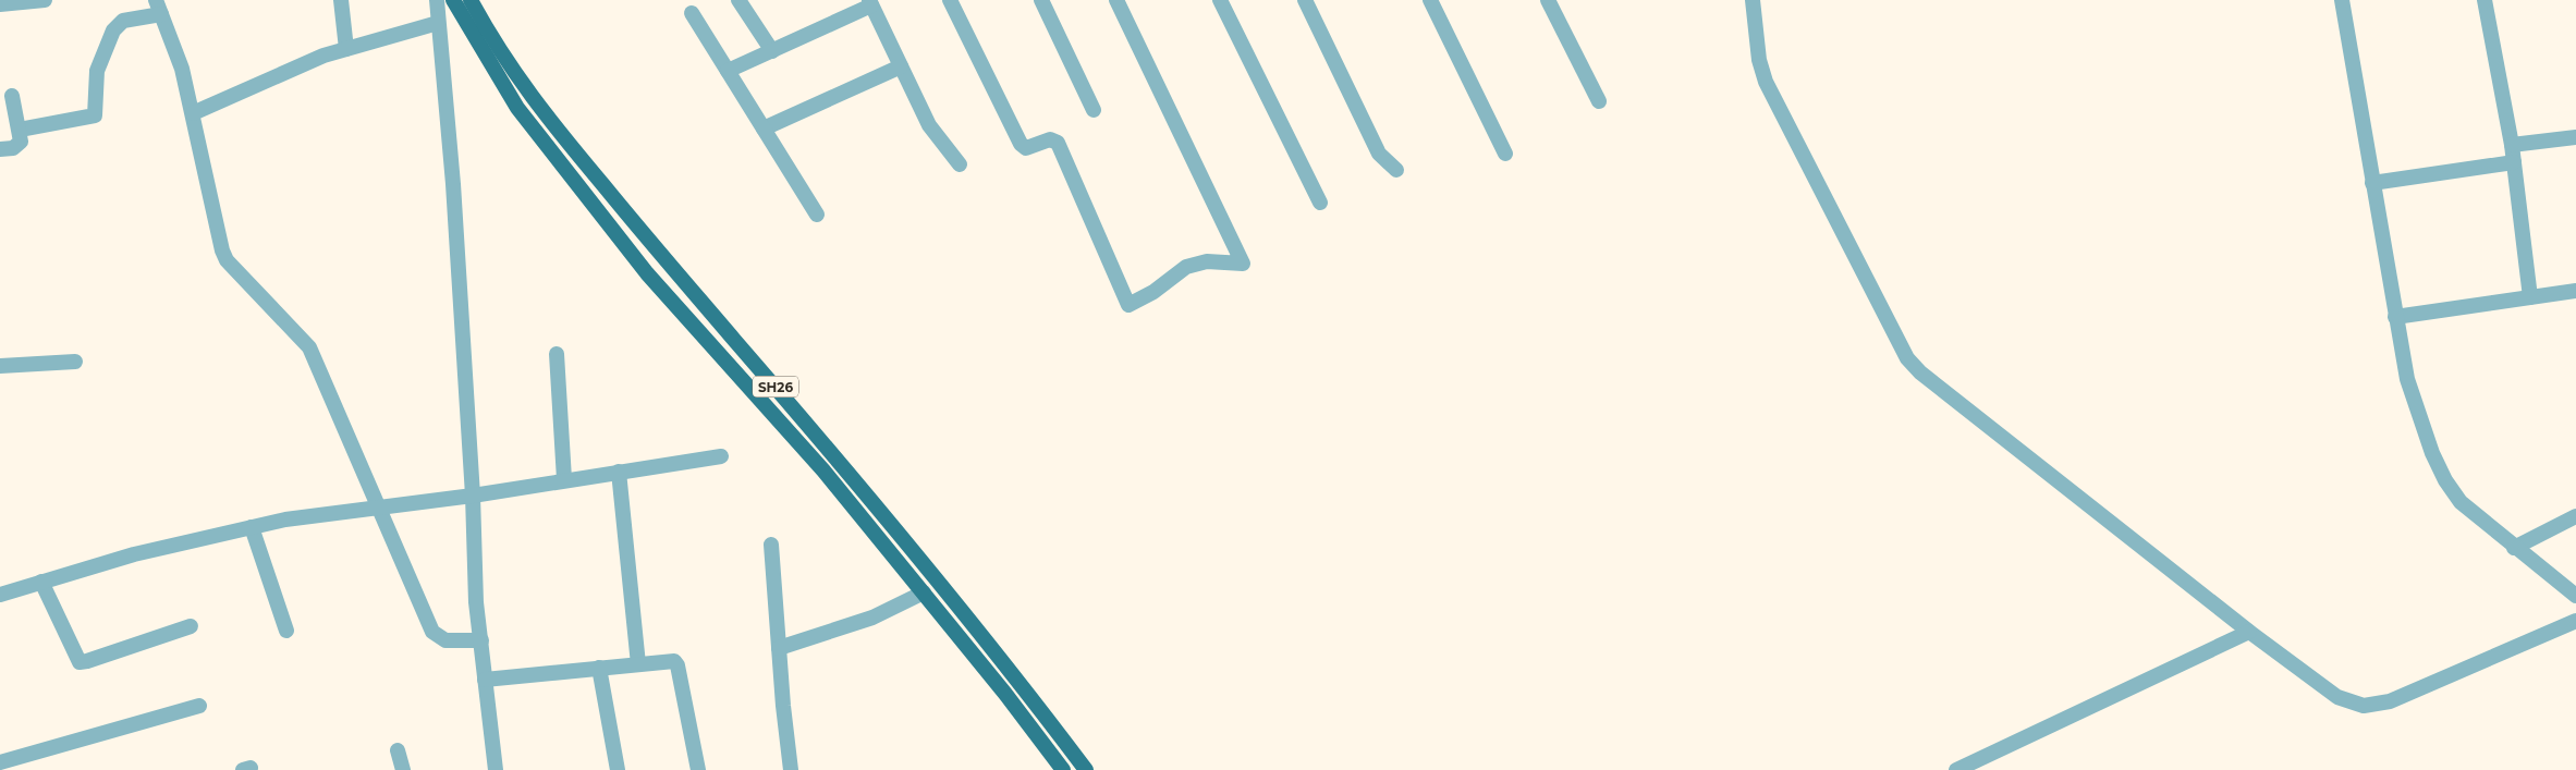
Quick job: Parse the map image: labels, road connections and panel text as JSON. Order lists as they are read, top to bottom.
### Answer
{
  "streets": {
    "main road": ["SH26"]
  }
}
